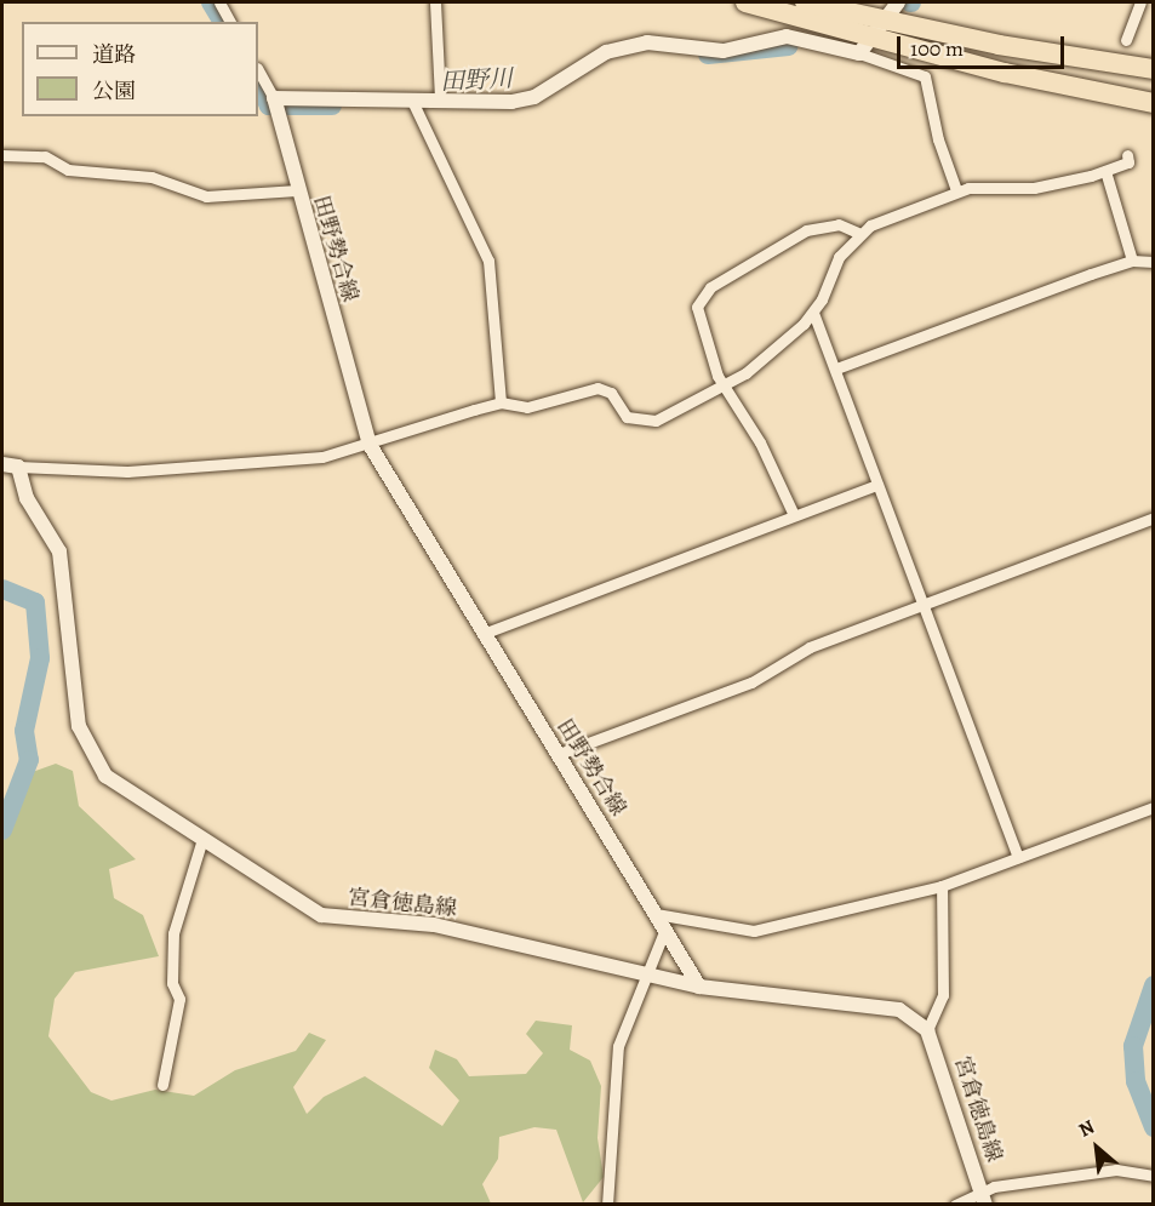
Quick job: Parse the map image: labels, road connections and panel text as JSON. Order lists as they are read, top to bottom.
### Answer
{
  "streets": {
    "main road": ["田野勢合線", "宮倉徳島線"]
  },
  "crossings": [
    ["田野勢合線", "宮倉徳島線"]
  ],
  "water": ["田野川"],
  "legend": ["道路", "公園"],
  "scale_bar": "100 m",
  "north": "top left"
}
